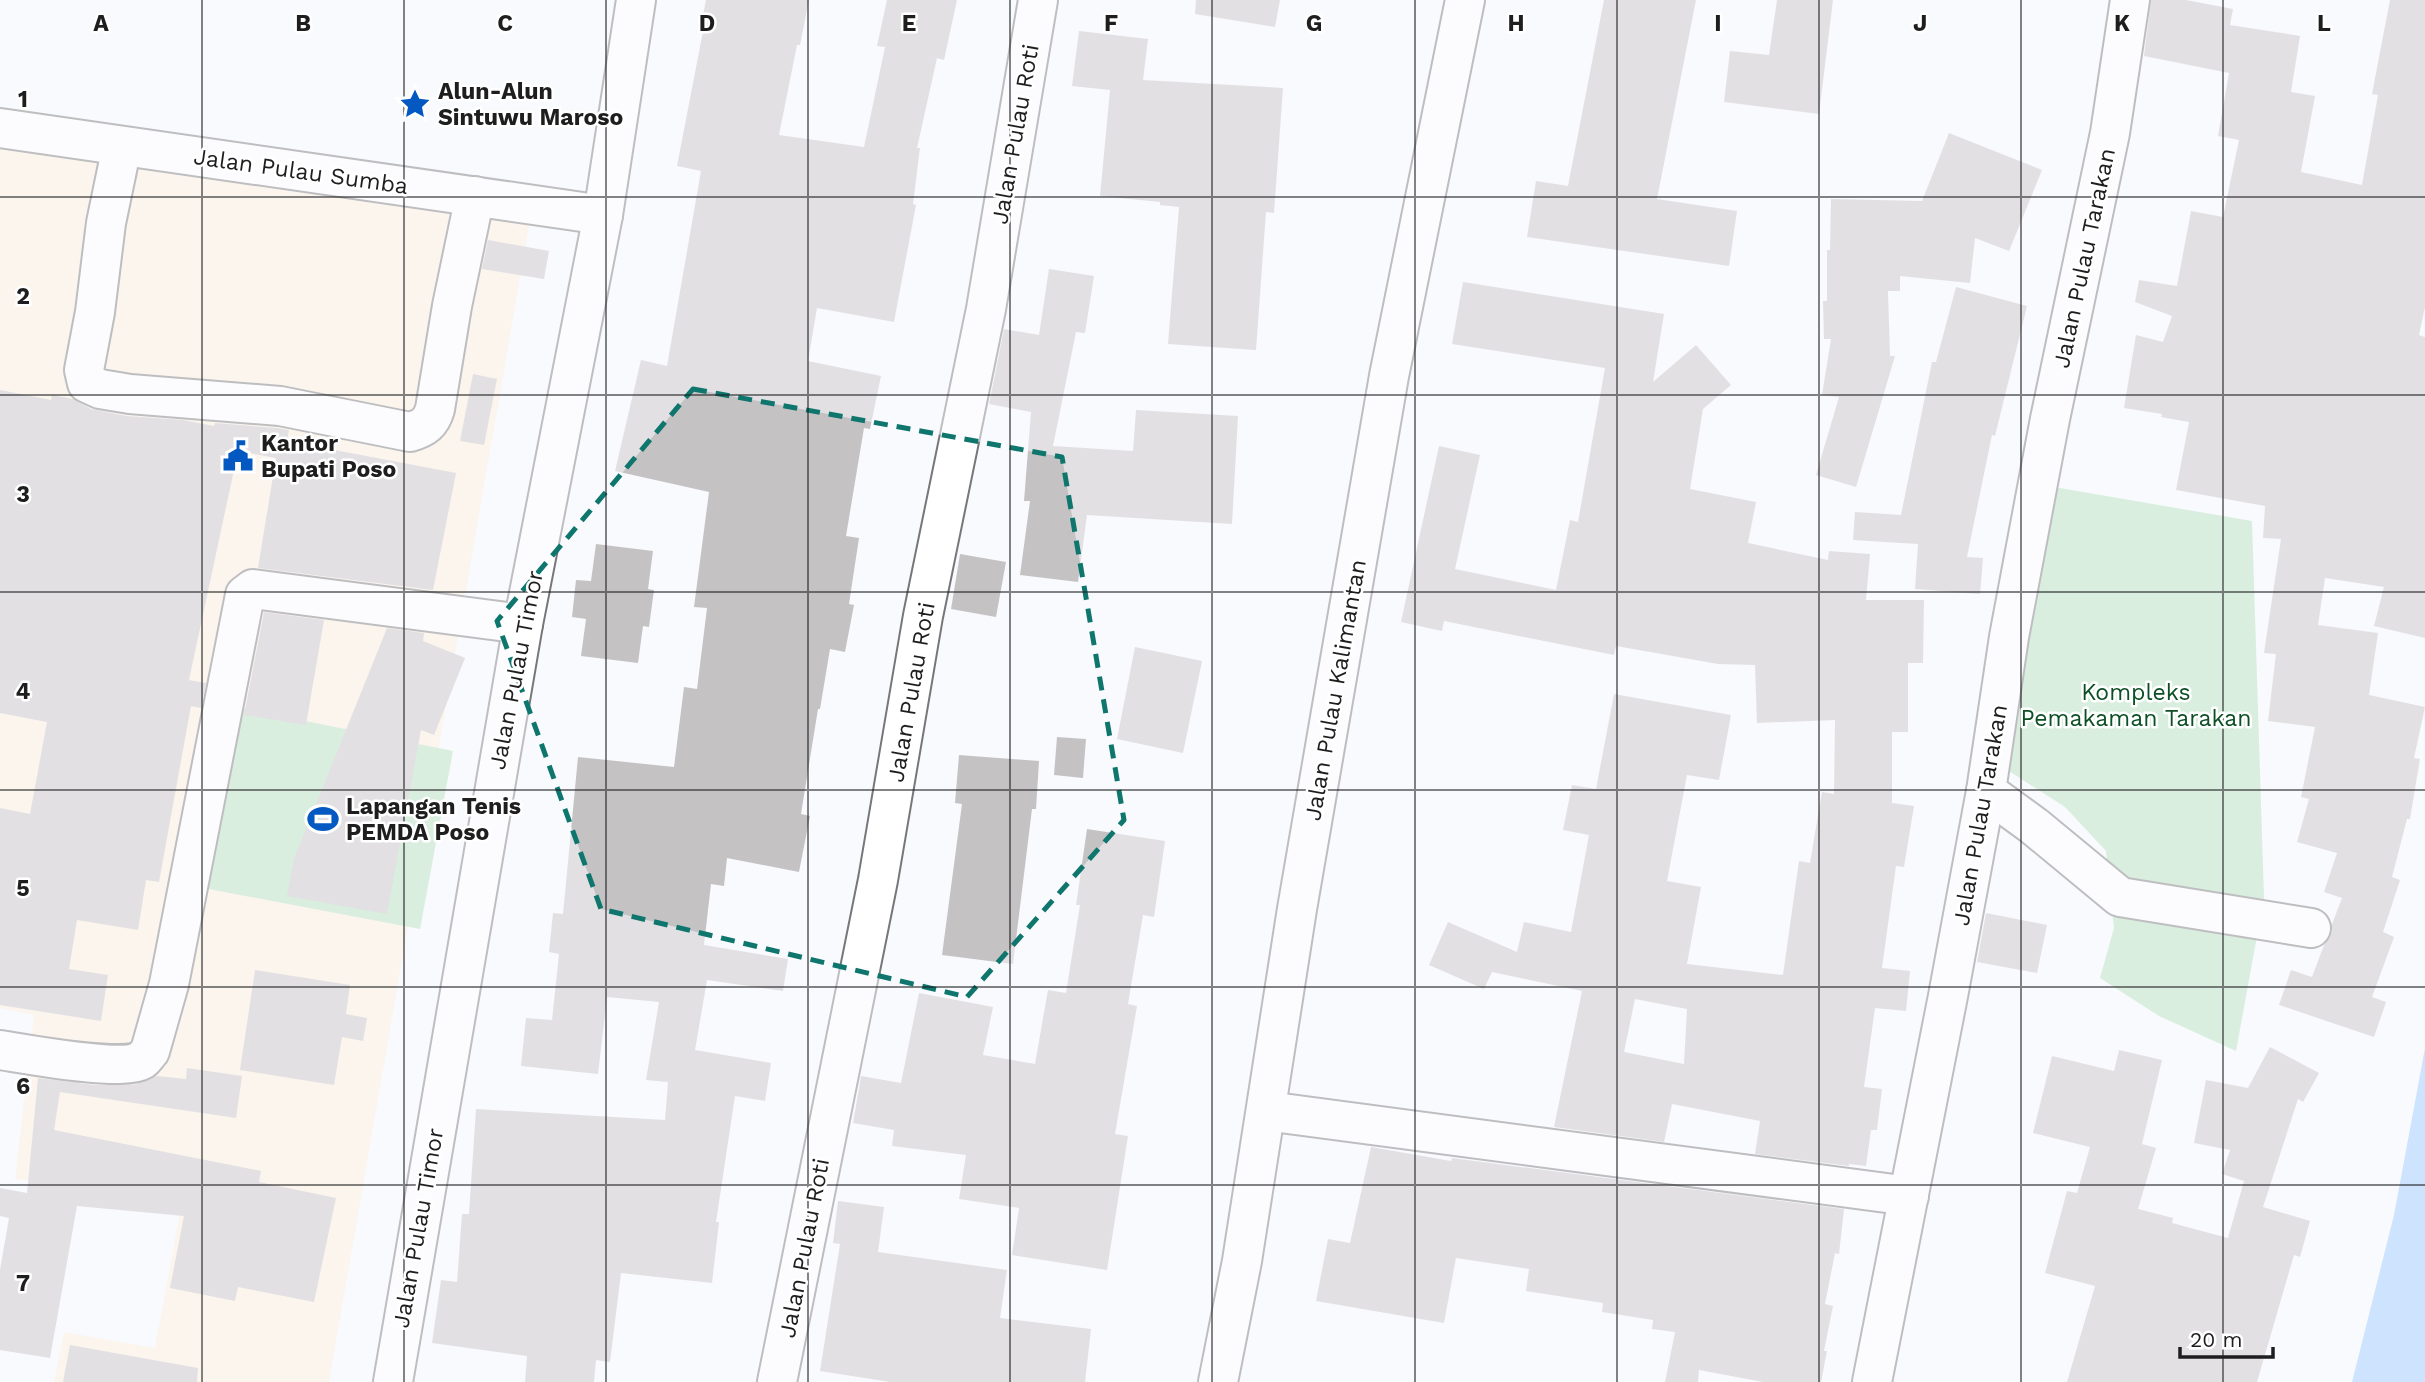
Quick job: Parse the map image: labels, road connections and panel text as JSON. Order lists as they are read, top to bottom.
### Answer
{
  "streets": {
    "street": [
      "Jalan Pulau Roti",
      "Jalan Pulau Sumba",
      "Jalan Pulau Tarakan",
      "Jalan Pulau Timor",
      "Jalan Pulau Kalimantan"
    ]
  },
  "crossings": [
    ["Jalan Pulau Sumba", "Jalan Pulau Timor"]
  ],
  "parks": ["Kompleks Pemakaman Tarakan"],
  "places": {
    "place": ["Alun-Alun Sintuwu Maroso"],
    "public building": ["Kantor Bupati Poso"],
    "sports": ["Lapangan Tenis PEMDA Poso"]
  },
  "scale_bar": "20 m",
  "grid": {
    "columns": [
      "A",
      "B",
      "C",
      "D",
      "E",
      "F",
      "G",
      "H",
      "I",
      "J",
      "K",
      "L"
    ],
    "rows": [
      "1",
      "2",
      "3",
      "4",
      "5",
      "6",
      "7"
    ]
  }
}
